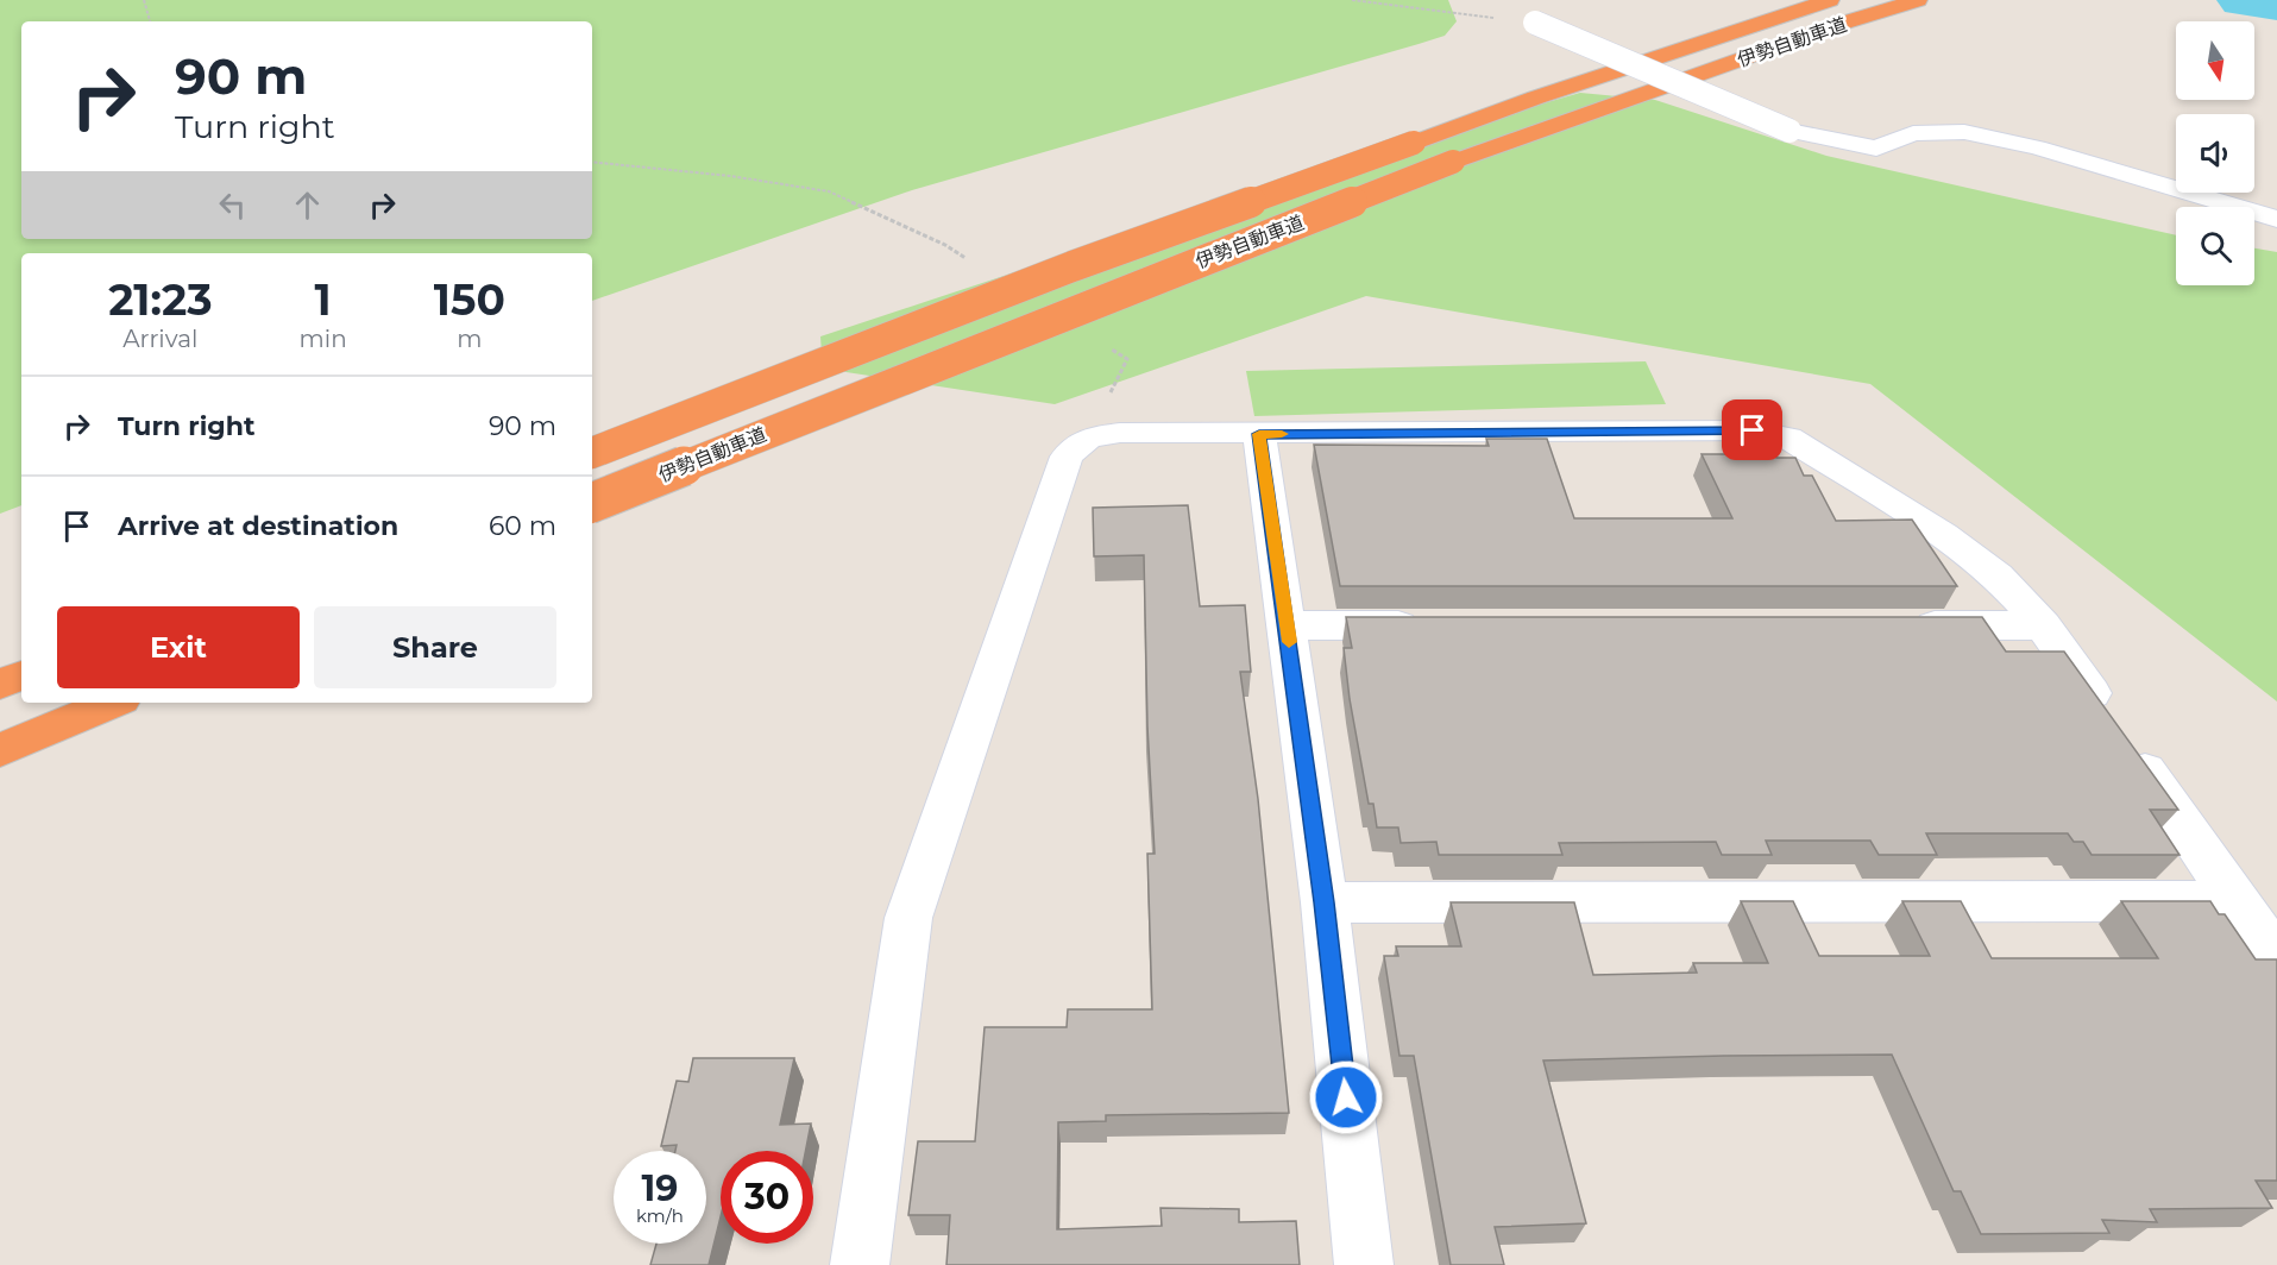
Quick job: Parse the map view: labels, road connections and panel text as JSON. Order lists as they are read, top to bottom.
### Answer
{
  "streets": {
    "highway": ["伊勢自動車道"]
  },
  "north": "bottom",
  "page": {
    "turn": ["90 m", "Turn right"],
    "eta": [
      "21:23",
      "Arrival",
      "1",
      "min",
      "150",
      "m"
    ],
    "list": [
      {
        "name": "Turn right",
        "value": "90 m"
      },
      {
        "name": "Arrive at destination",
        "value": "60 m"
      }
    ],
    "buttons": ["Exit", "Share"],
    "speed": "19 km/h",
    "limit": "30"
  }
}
